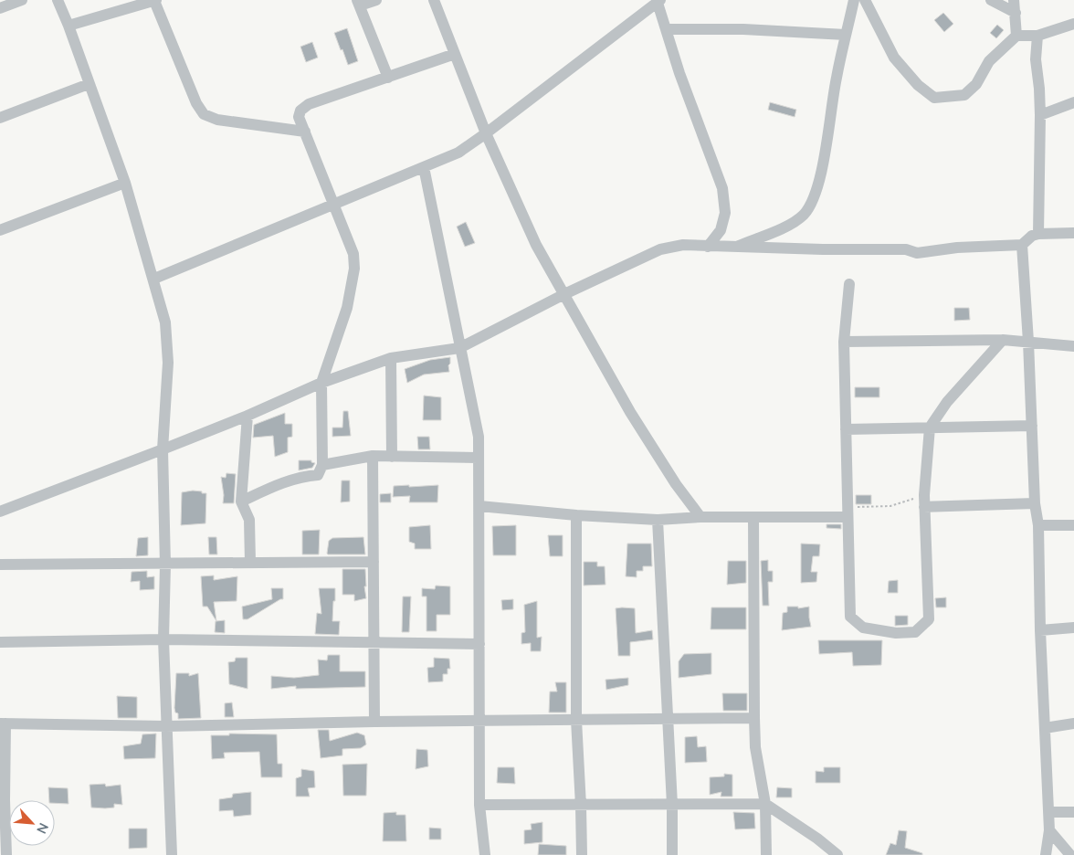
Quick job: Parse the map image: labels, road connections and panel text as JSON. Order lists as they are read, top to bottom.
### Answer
{
  "north": "bottom right"
}
